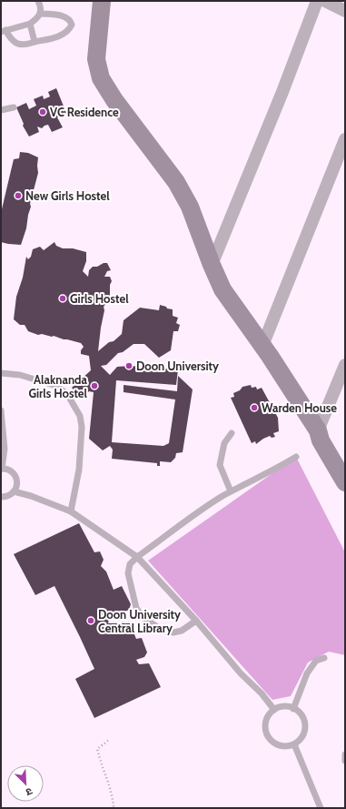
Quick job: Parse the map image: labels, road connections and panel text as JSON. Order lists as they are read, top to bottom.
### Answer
{
  "places": [
    "VC Residence",
    "New Girls Hostel",
    "Girls Hostel",
    "Doon University",
    "Alaknanda Girls Hostel",
    "Warden House",
    "Doon University Central Library"
  ],
  "north": "bottom right"
}
